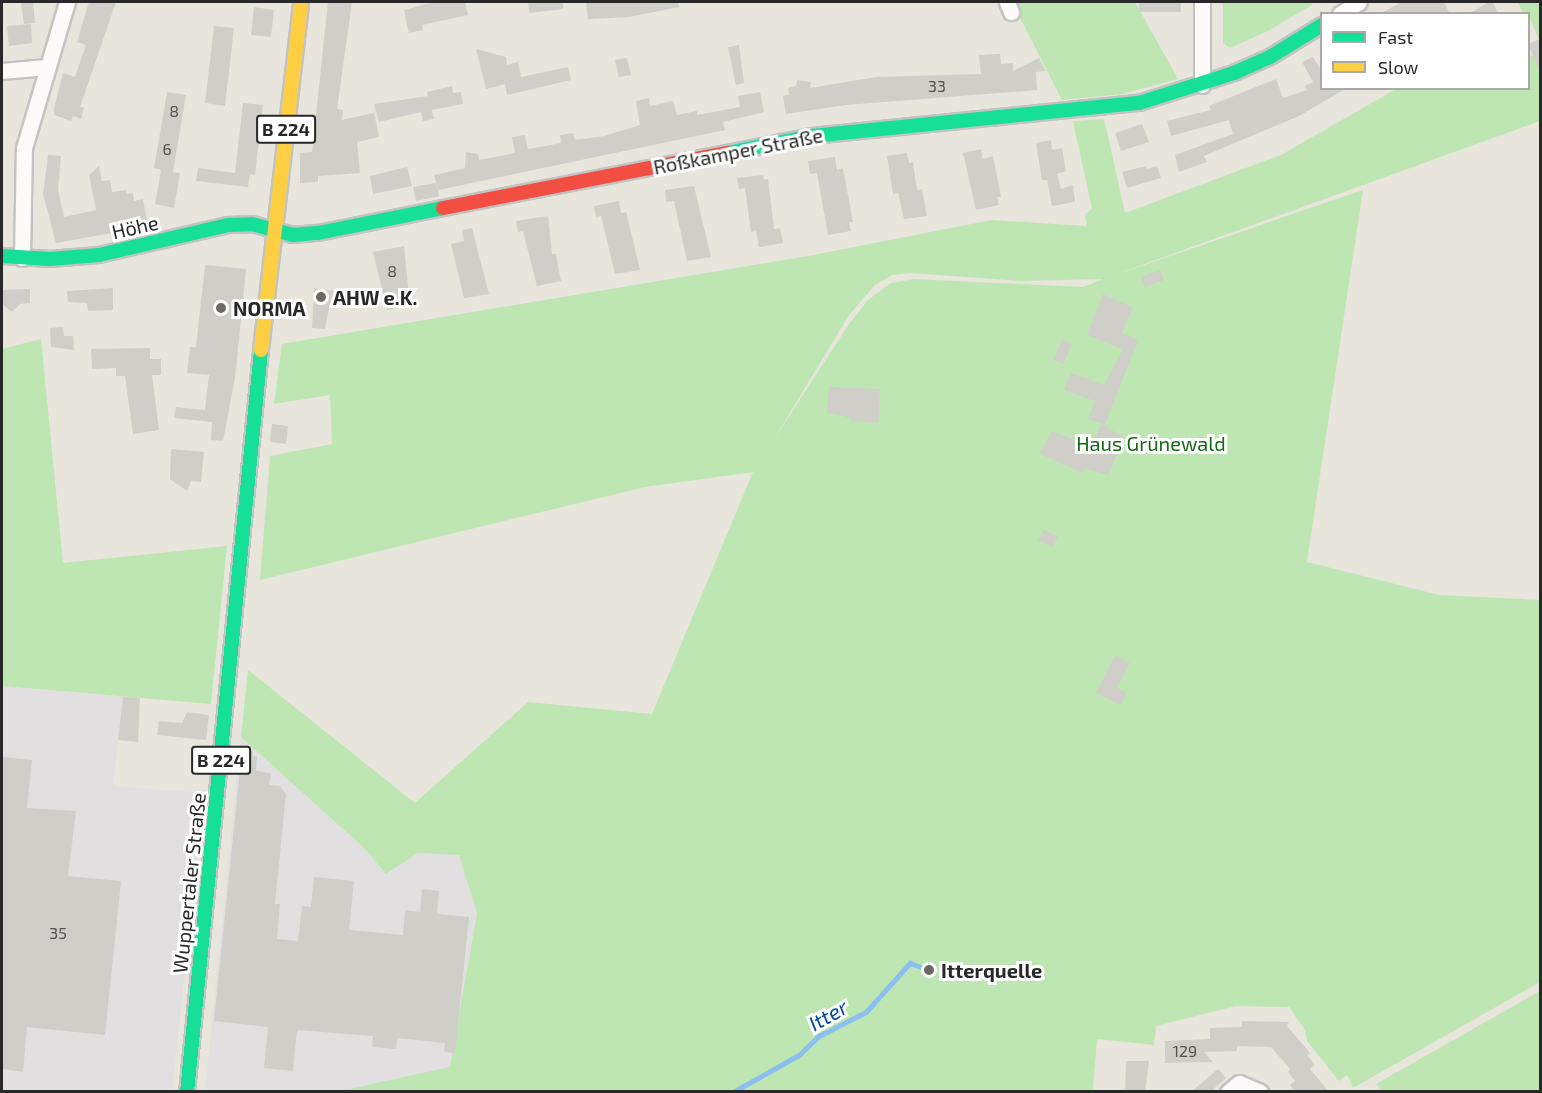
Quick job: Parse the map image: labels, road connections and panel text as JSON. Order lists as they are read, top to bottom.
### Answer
{
  "streets": {
    "street": [
      "B 224",
      "Roßkamper Straße",
      "Höhe",
      "Wuppertaler Straße"
    ]
  },
  "crossings": [
    ["B 224", "Roßkamper Straße"],
    ["B 224", "Höhe"],
    ["B 224", "Wuppertaler Straße"],
    ["Roßkamper Straße", "Höhe"],
    ["Roßkamper Straße", "Wuppertaler Straße"],
    ["Höhe", "Wuppertaler Straße"]
  ],
  "water": ["Itter"],
  "parks": ["Haus Grünewald"],
  "places": ["AHW e.K.", "NORMA", "Itterquelle"],
  "house_numbers": [
    "33",
    "8",
    "6",
    "8",
    "35",
    "129"
  ],
  "legend": ["Fast", "Slow"]
}
